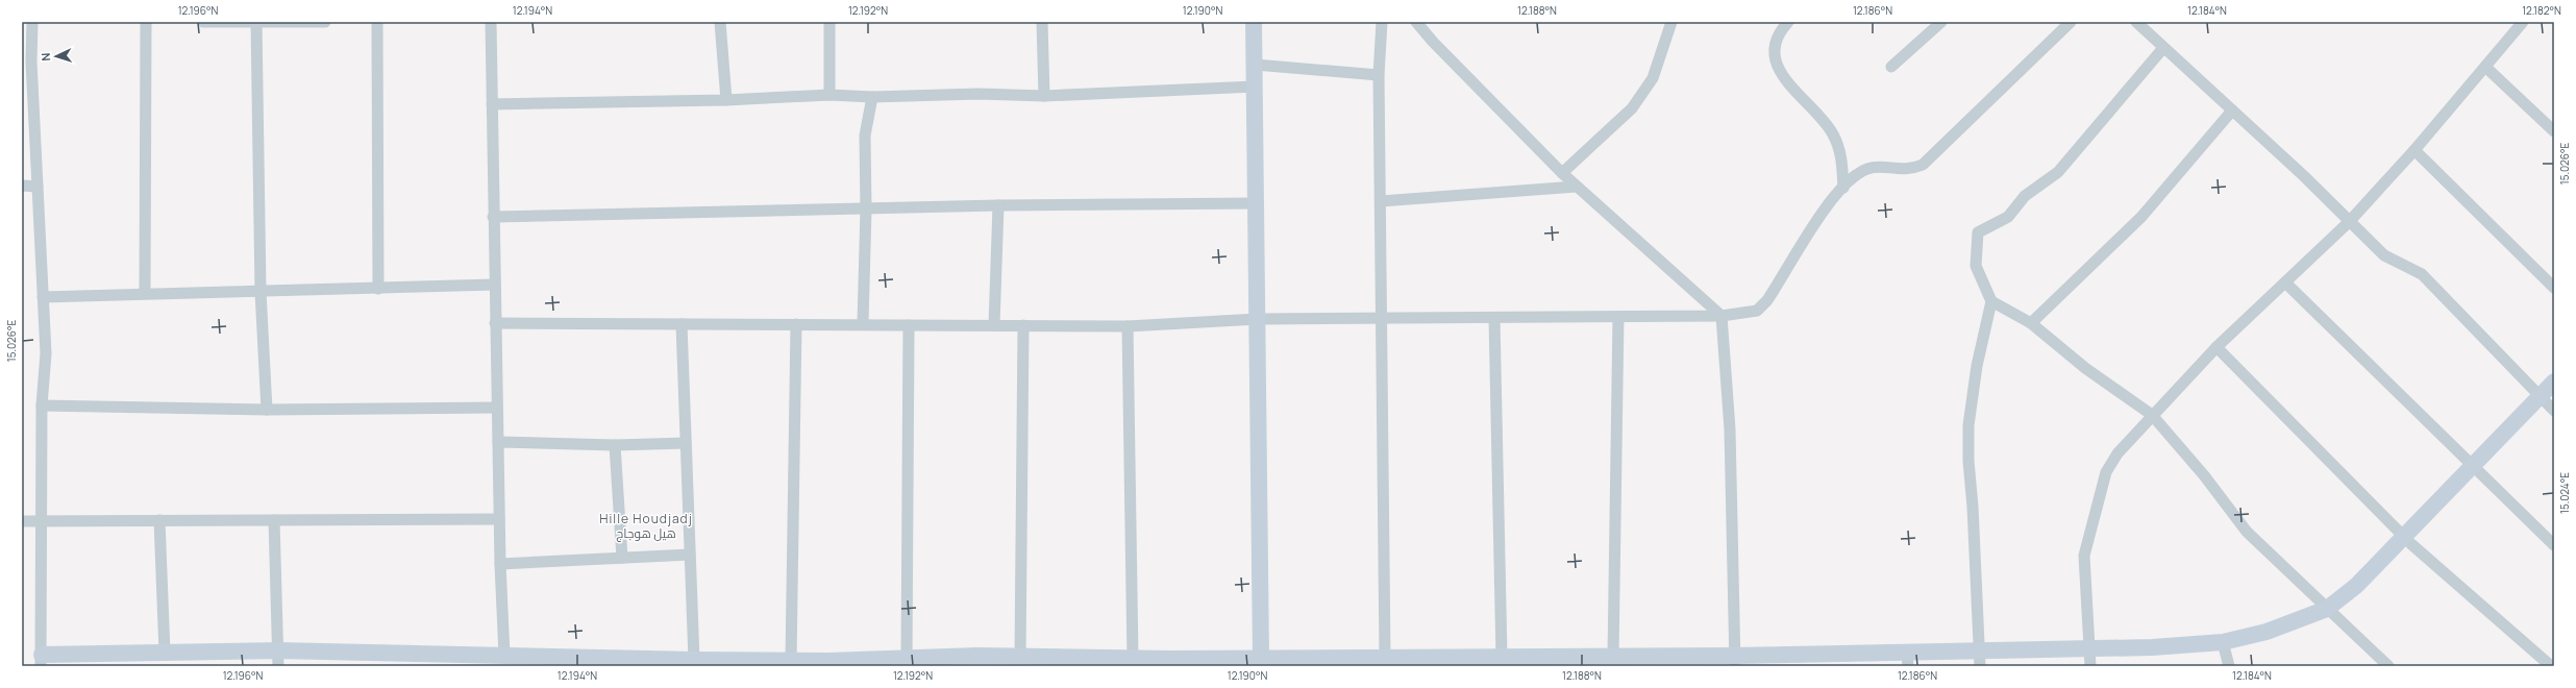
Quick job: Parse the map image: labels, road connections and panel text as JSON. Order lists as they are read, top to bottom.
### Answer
{
  "districts": ["Hille Houdjadj هيل هوجاج"],
  "north": "left",
  "coordinates": [
    "12.196°N",
    "12.194°N",
    "12.192°N",
    "12.190°N",
    "12.188°N",
    "12.186°N",
    "12.184°N",
    "12.182°N",
    "15.026°E",
    "15.024°E"
  ]
}
